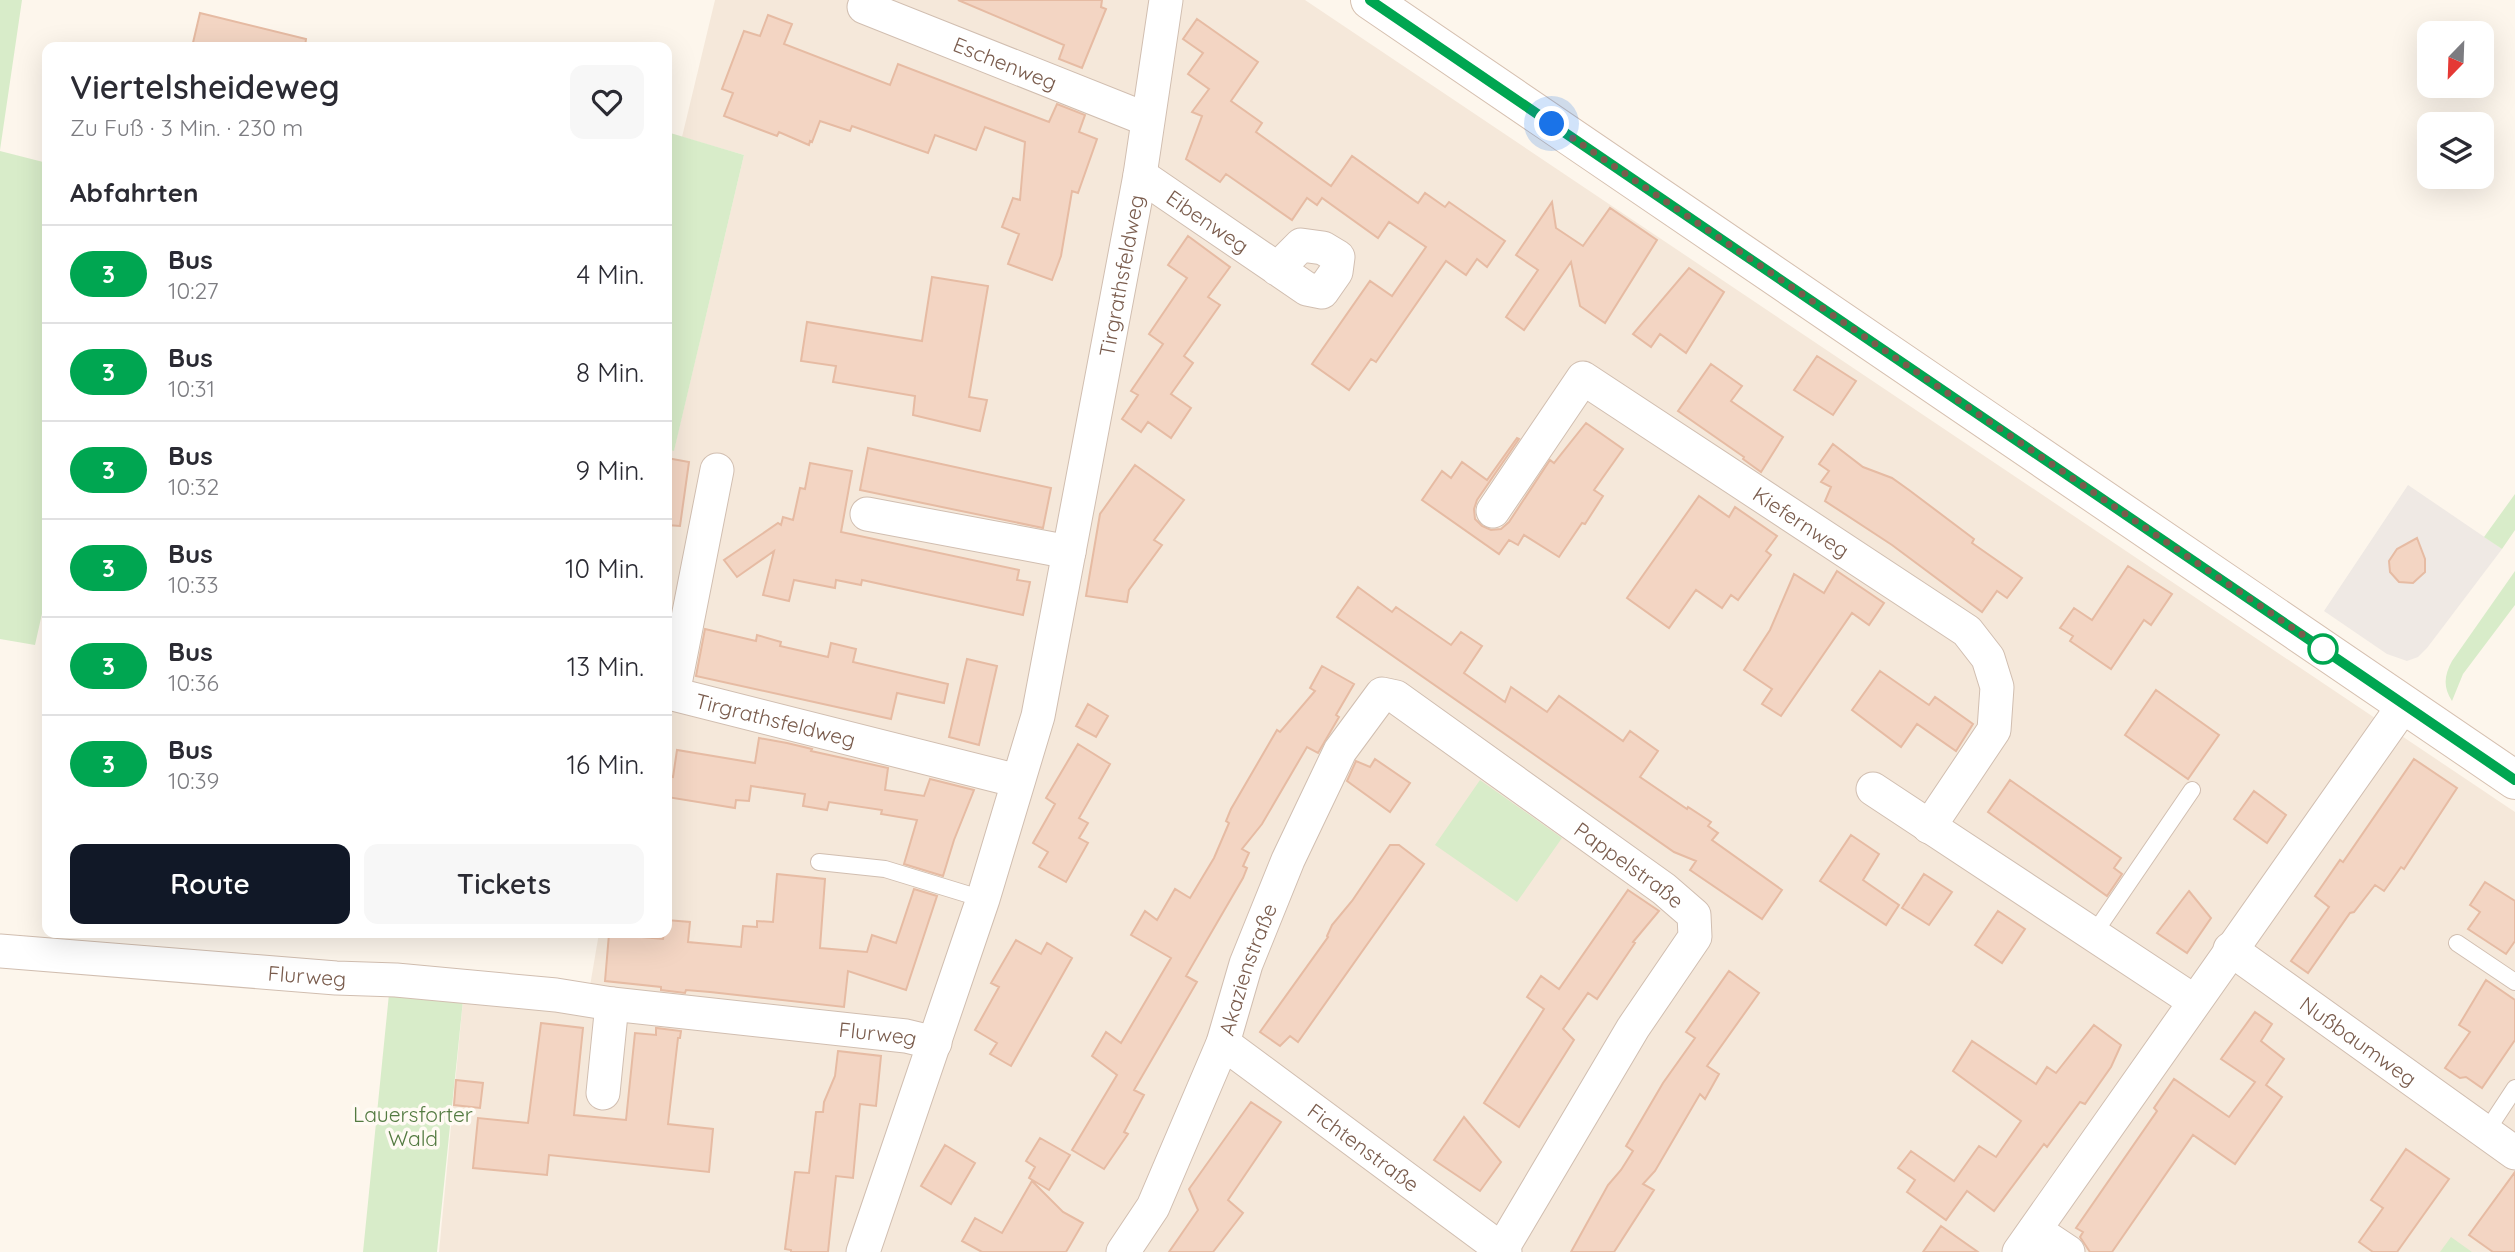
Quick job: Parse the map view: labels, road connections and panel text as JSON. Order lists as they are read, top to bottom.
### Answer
{
  "streets": {
    "street": [
      "Eschenweg",
      "Eibenweg",
      "Tirgrathsfeldweg",
      "Kiefernweg",
      "Pappelstraße",
      "Akazienstraße",
      "Flurweg",
      "Nußbaumweg",
      "Fichtenstraße"
    ]
  },
  "crossings": [
    ["Eschenweg", "Tirgrathsfeldweg"],
    ["Eibenweg", "Tirgrathsfeldweg"],
    ["Tirgrathsfeldweg", "Flurweg"],
    ["Pappelstraße", "Akazienstraße"],
    ["Pappelstraße", "Fichtenstraße"],
    ["Akazienstraße", "Fichtenstraße"]
  ],
  "parks": ["Lauersforter Wald"],
  "lines": ["bus line 3"],
  "north": "bottom left",
  "page": {
    "heading": [
      ["Viertelsheideweg", "Zu Fuß · 3 Min. · 230 m"],
      "Abfahrten"
    ],
    "list": [
      {
        "mark": "3",
        "name": "Bus",
        "note": "10:27",
        "value": "4 Min."
      },
      {
        "mark": "3",
        "name": "Bus",
        "note": "10:31",
        "value": "8 Min."
      },
      {
        "mark": "3",
        "name": "Bus",
        "note": "10:32",
        "value": "9 Min."
      },
      {
        "mark": "3",
        "name": "Bus",
        "note": "10:33",
        "value": "10 Min."
      },
      {
        "mark": "3",
        "name": "Bus",
        "note": "10:36",
        "value": "13 Min."
      },
      {
        "mark": "3",
        "name": "Bus",
        "note": "10:39",
        "value": "16 Min."
      }
    ],
    "buttons": ["Route", "Tickets"]
  }
}
